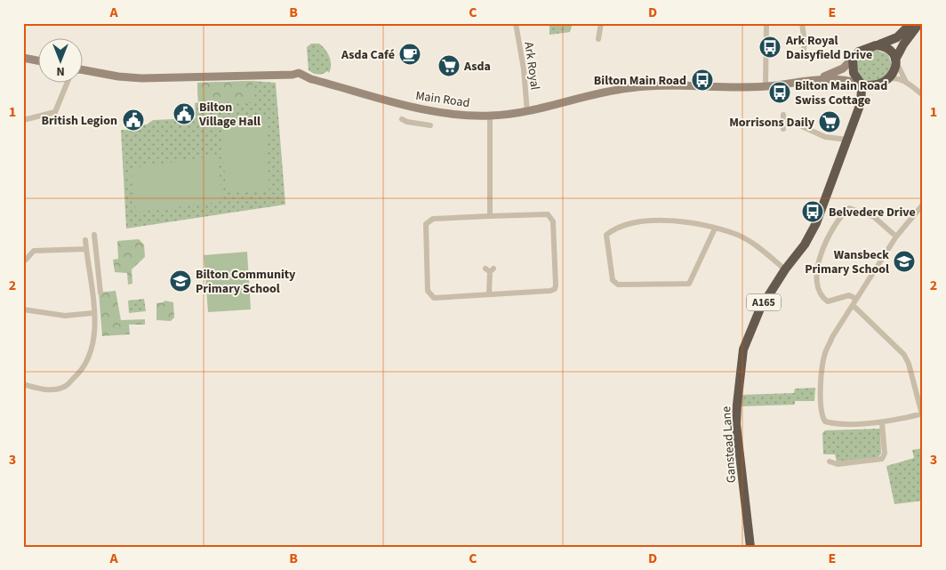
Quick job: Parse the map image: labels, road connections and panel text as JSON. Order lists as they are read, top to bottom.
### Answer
{
  "streets": {
    "highway": ["A165", "Ganstead Lane"],
    "main road": ["Main Road"],
    "street": ["Ark Royal"]
  },
  "crossings": [
    ["Ark Royal", "Main Road"],
    ["Main Road", "A165"],
    ["Main Road", "Ganstead Lane"],
    ["A165", "Ganstead Lane"]
  ],
  "places": {
    "bus stop": [
      "Ark Royal Daisyfield Drive",
      "Bilton Main Road",
      "Bilton Main Road Swiss Cottage",
      "Belvedere Drive"
    ],
    "cafe": ["Asda Café"],
    "supermarket": ["Asda", "Morrisons Daily"],
    "public building": ["Bilton Village Hall", "British Legion"],
    "school or university": ["Wansbeck Primary School", "Bilton Community Primary School"]
  },
  "north": "bottom",
  "grid": {
    "columns": [
      "A",
      "B",
      "C",
      "D",
      "E"
    ],
    "rows": ["1", "2", "3"]
  }
}
